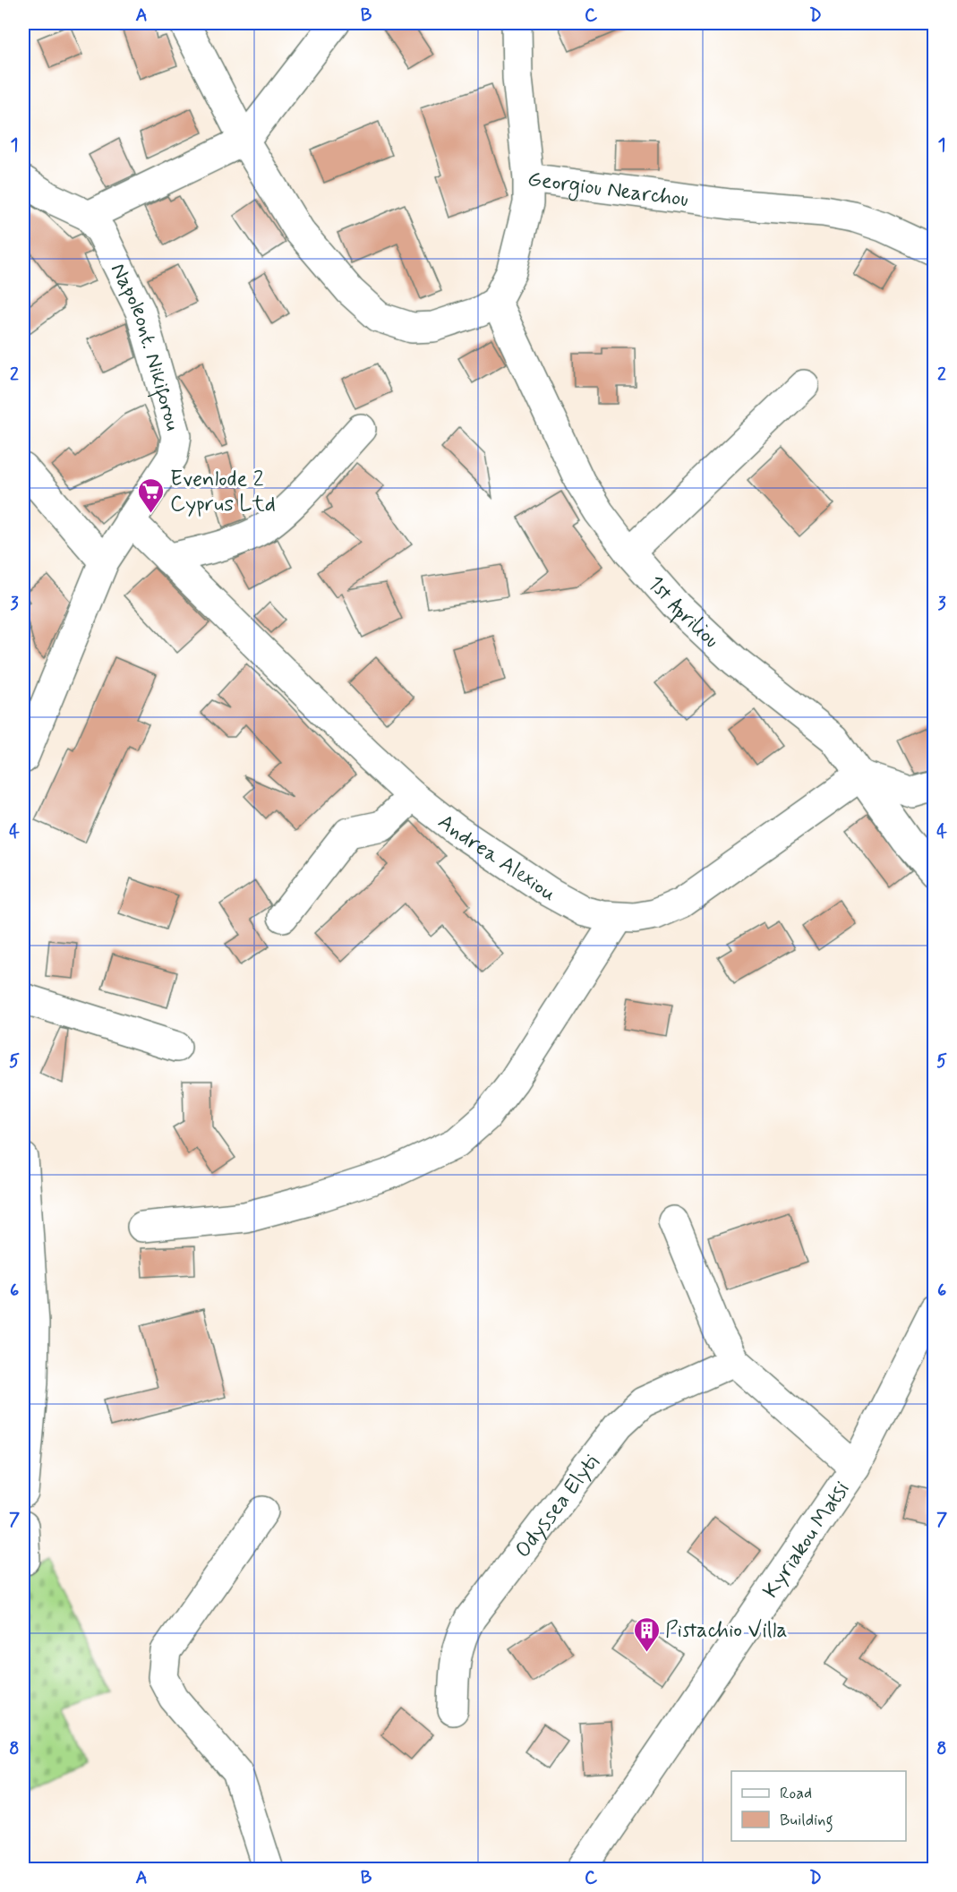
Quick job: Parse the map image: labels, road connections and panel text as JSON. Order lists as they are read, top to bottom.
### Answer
{
  "streets": {
    "street": [
      "Georgiou Nearchou",
      "Napoleont. Nikiforou",
      "1st Apriliou",
      "Andrea Alexiou",
      "Odyssea Elyti",
      "Kyriakou Matsi"
    ]
  },
  "crossings": [
    ["Georgiou Nearchou", "1st Apriliou"],
    ["Napoleont. Nikiforou", "Andrea Alexiou"],
    ["1st Apriliou", "Andrea Alexiou"]
  ],
  "places": {
    "supermarket": ["Evenlode 2 Cyprus Ltd"],
    "building": ["Pistachio Villa"]
  },
  "legend": ["Road", "Building"],
  "grid": {
    "columns": [
      "A",
      "B",
      "C",
      "D"
    ],
    "rows": [
      "1",
      "2",
      "3",
      "4",
      "5",
      "6",
      "7",
      "8"
    ]
  }
}
